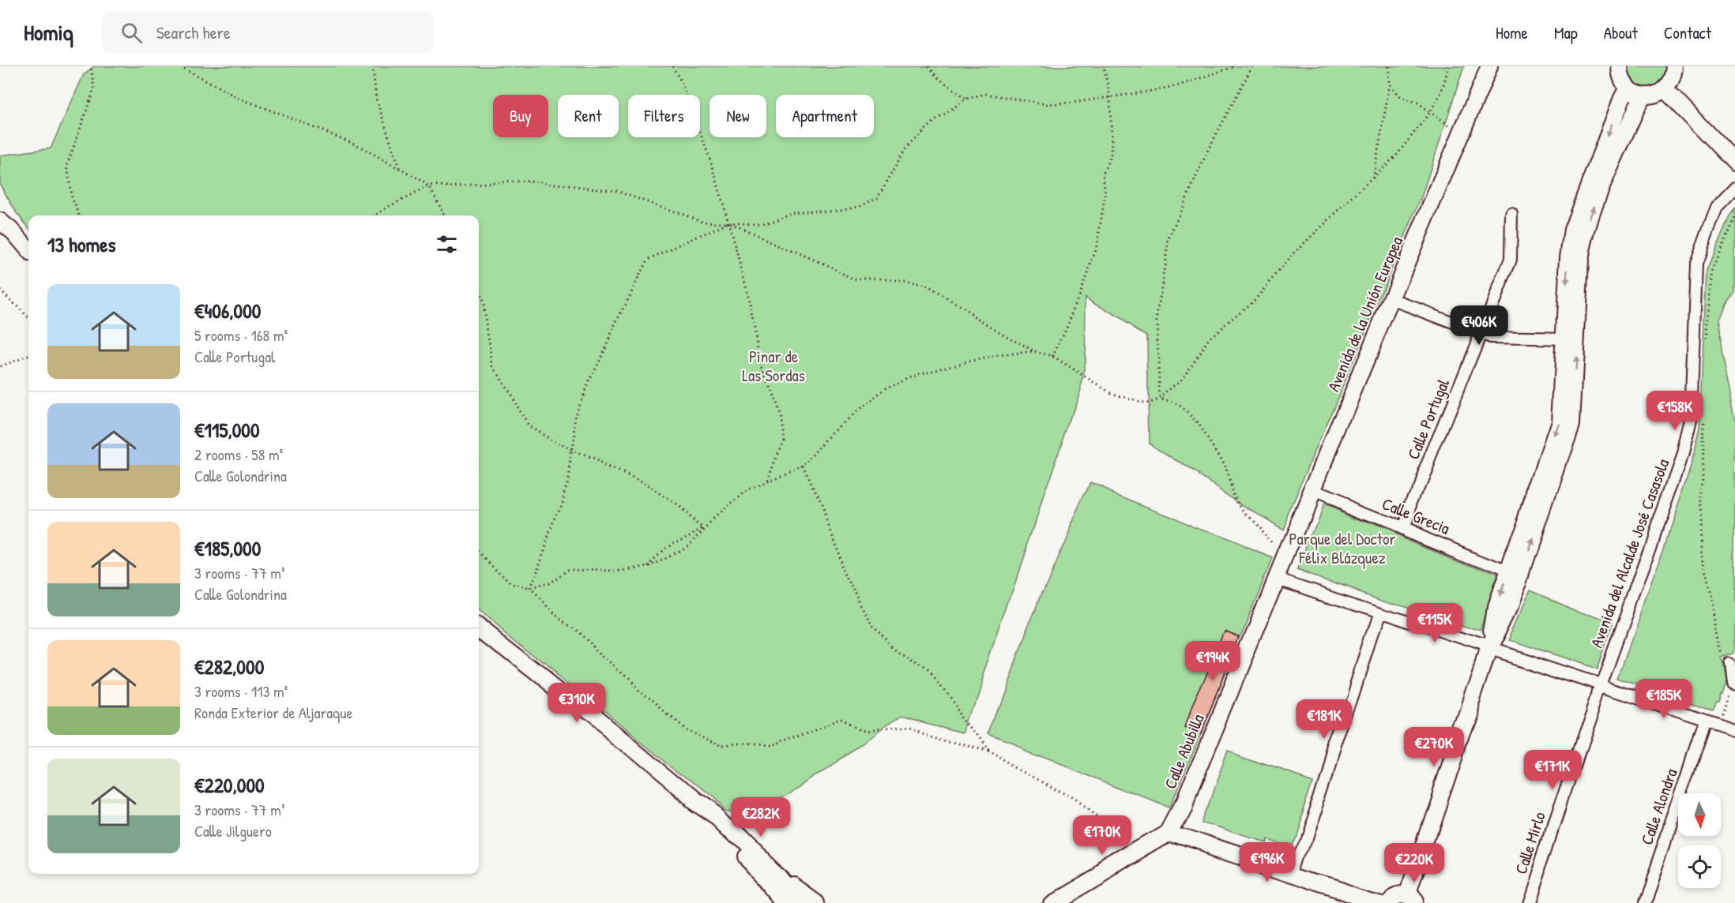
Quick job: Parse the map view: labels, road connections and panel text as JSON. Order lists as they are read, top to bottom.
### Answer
{
  "streets": {
    "street": [
      "Avenida de la Unión Europea",
      "Calle Portugal",
      "Calle Grecia",
      "Avenida del Alcalde José Casasola",
      "Calle Abubilla",
      "Calle Alondra",
      "Calle Mirlo"
    ]
  },
  "crossings": [
    ["Avenida de la Unión Europea", "Calle Grecia"],
    ["Avenida de la Unión Europea", "Calle Abubilla"],
    ["Calle Portugal", "Calle Grecia"],
    ["Avenida del Alcalde José Casasola", "Calle Mirlo"]
  ],
  "parks": ["Pinar de Las Sordas", "Parque del Doctor Félix Blázquez"],
  "north": "bottom",
  "page": {
    "header": "Homiq",
    "search": "Search here",
    "nav": [
      "Home",
      "Map",
      "About",
      "Contact"
    ],
    "chip": [
      "Buy",
      "Rent",
      "Filters",
      "New",
      "Apartment"
    ],
    "heading": "13 homes",
    "list": [
      {
        "name": "€406,000",
        "note": "5 rooms · 168 m² · Calle Portugal"
      },
      {
        "name": "€115,000",
        "note": "2 rooms · 58 m² · Calle Golondrina"
      },
      {
        "name": "€185,000",
        "note": "3 rooms · 77 m² · Calle Golondrina"
      },
      {
        "name": "€282,000",
        "note": "3 rooms · 113 m² · Ronda Exterior de Aljaraque"
      },
      {
        "name": "€220,000",
        "note": "3 rooms · 77 m² · Calle Jilguero"
      }
    ],
    "price": [
      "€406K",
      "€158K",
      "€115K",
      "€194K",
      "€185K",
      "€310K",
      "€181K",
      "€270K",
      "€171K",
      "€282K",
      "€170K",
      "€196K",
      "€220K"
    ]
  }
}
